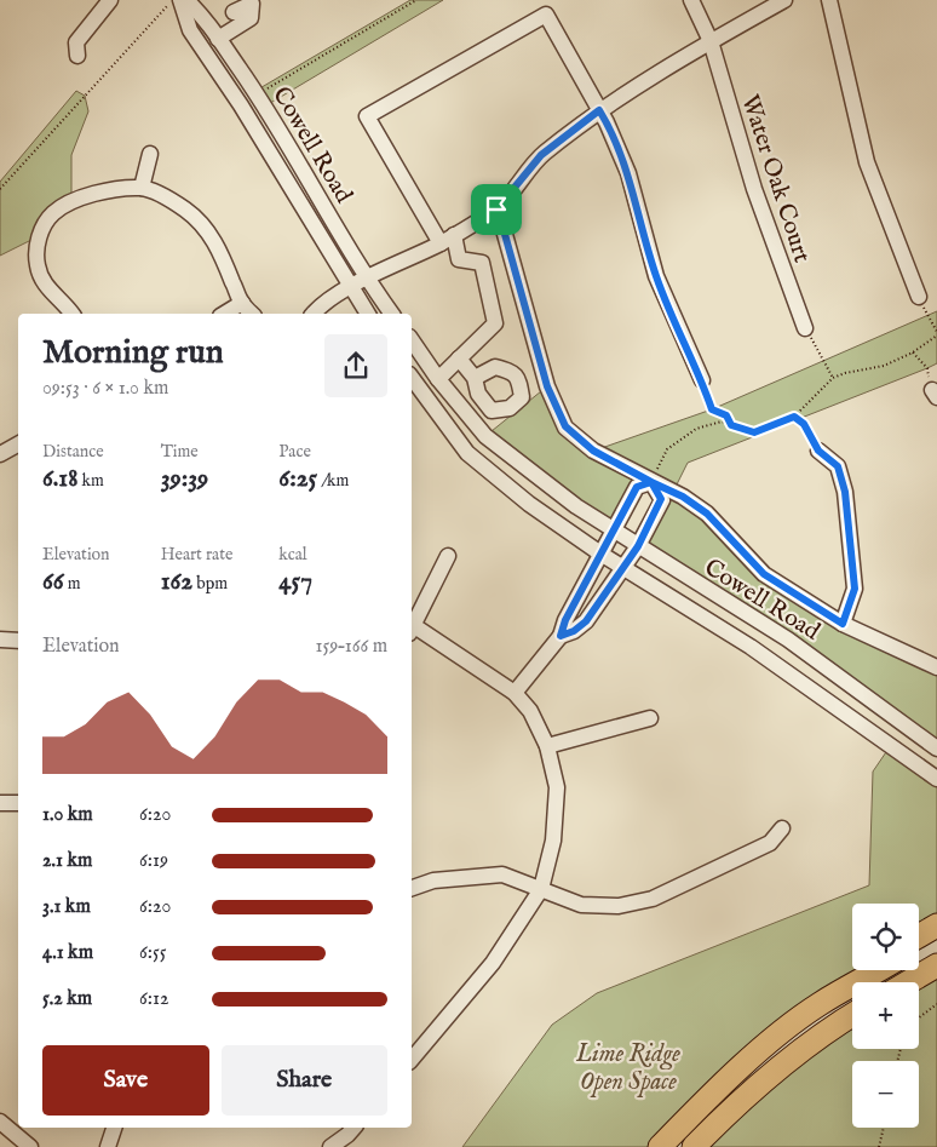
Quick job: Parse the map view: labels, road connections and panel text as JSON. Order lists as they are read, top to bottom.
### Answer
{
  "streets": {
    "street": ["Cowell Road", "Water Oak Court"]
  },
  "parks": ["Lime Ridge Open Space"],
  "page": {
    "heading": ["Morning run", "09:53 · 6 × 1.0 km"],
    "stats": [
      ["Distance", "6.18 km"],
      ["Time", "39:39"],
      ["Pace", "6:25 /km"],
      ["Elevation", "66 m"],
      ["Heart rate", "162 bpm"],
      ["kcal", "457"]
    ],
    "chart": ["Elevation", "159–166 m"],
    "list": [
      {
        "name": "1.0 km",
        "note": "6:20"
      },
      {
        "name": "2.1 km",
        "note": "6:19"
      },
      {
        "name": "3.1 km",
        "note": "6:20"
      },
      {
        "name": "4.1 km",
        "note": "6:55"
      },
      {
        "name": "5.2 km",
        "note": "6:12"
      }
    ],
    "map_buttons": ["+", "−"],
    "buttons": ["Save", "Share"]
  }
}
